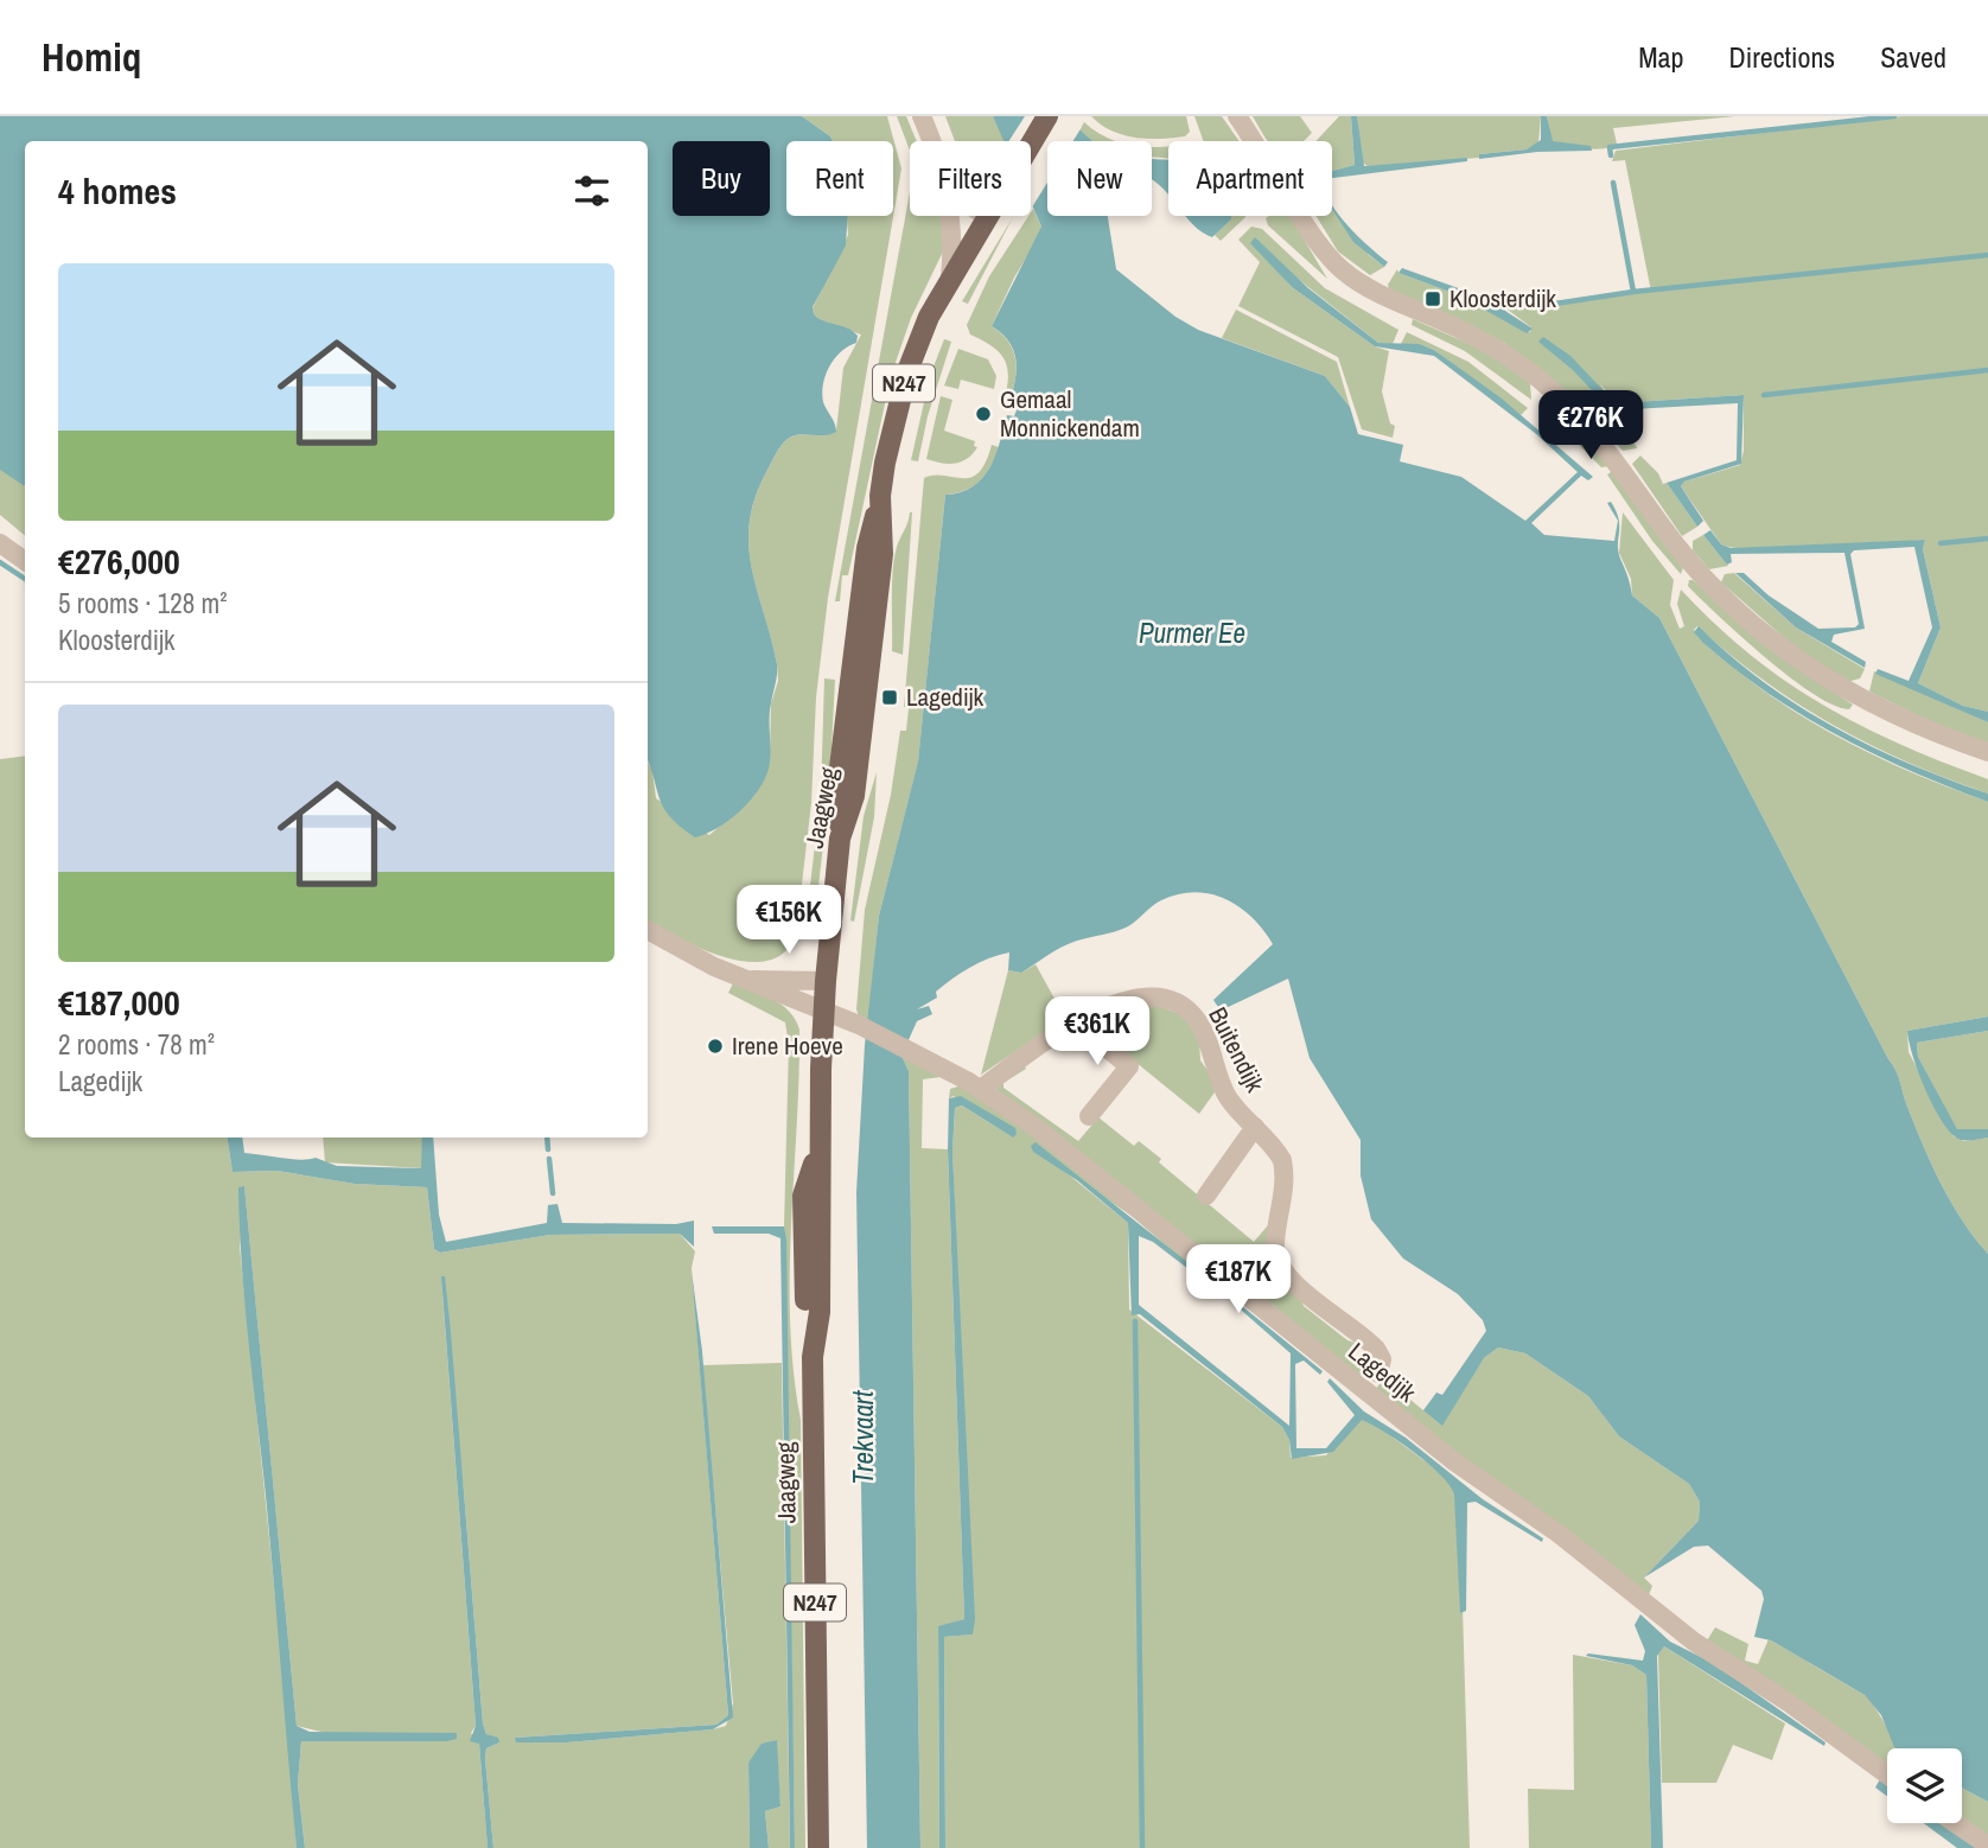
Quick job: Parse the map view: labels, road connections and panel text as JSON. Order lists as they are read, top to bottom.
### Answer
{
  "streets": {
    "main road": ["N247", "Jaagweg"],
    "street": ["Buitendijk", "Lagedijk"]
  },
  "crossings": [
    ["Jaagweg", "Lagedijk"],
    ["Buitendijk", "Lagedijk"]
  ],
  "water": ["Purmer Ee", "Trekvaart"],
  "places": {
    "transit": ["Kloosterdijk", "Lagedijk"],
    "other": ["Gemaal Monnickendam", "Irene Hoeve"]
  },
  "page": {
    "header": "Homiq",
    "nav": ["Map", "Directions", "Saved"],
    "chip": [
      "Buy",
      "Rent",
      "Filters",
      "New",
      "Apartment"
    ],
    "heading": "4 homes",
    "list": [
      {
        "name": "€276,000",
        "note": "5 rooms · 128 m² · Kloosterdijk"
      },
      {
        "name": "€187,000",
        "note": "2 rooms · 78 m² · Lagedijk"
      }
    ],
    "price": [
      "€276K",
      "€156K",
      "€361K",
      "€187K"
    ]
  }
}
